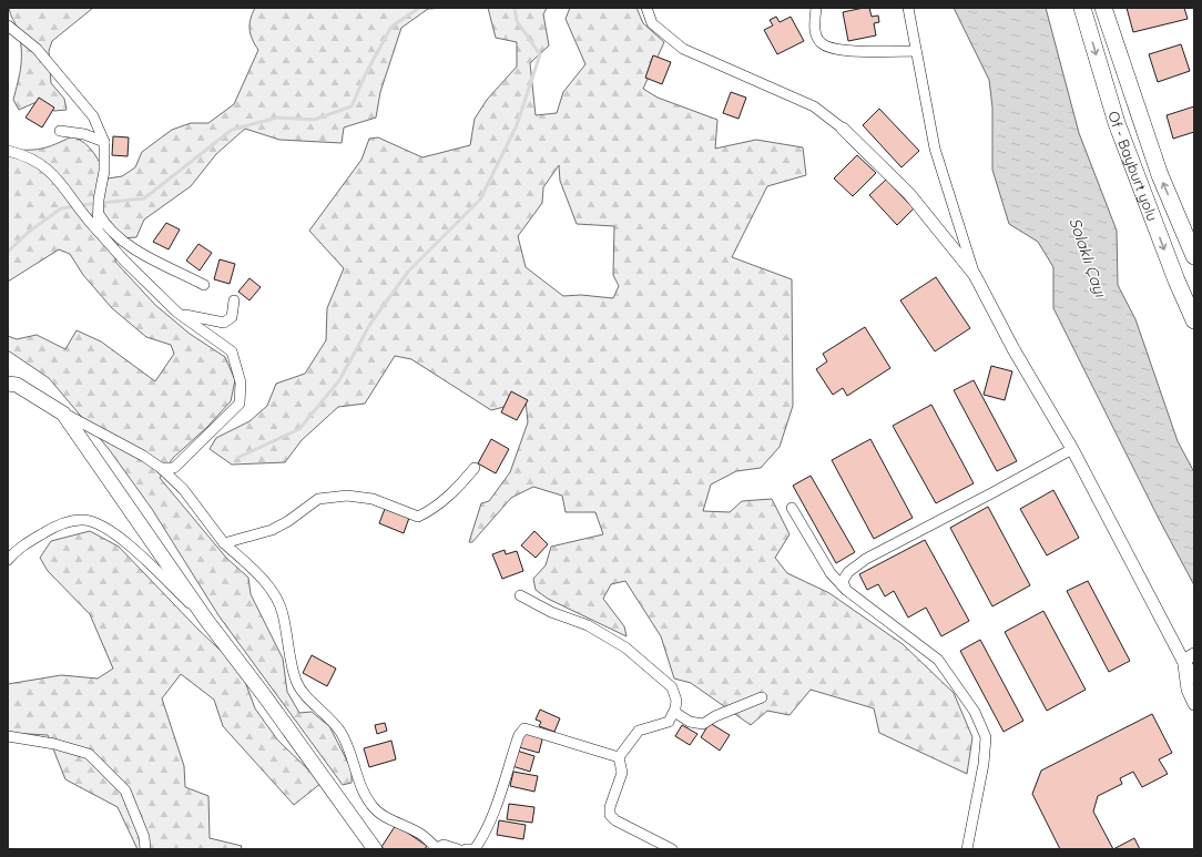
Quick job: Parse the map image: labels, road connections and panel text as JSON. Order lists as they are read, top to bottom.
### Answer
{
  "streets": {
    "highway": ["Of - Bayburt yolu"]
  },
  "water": ["Solaklı Çayı"]
}
